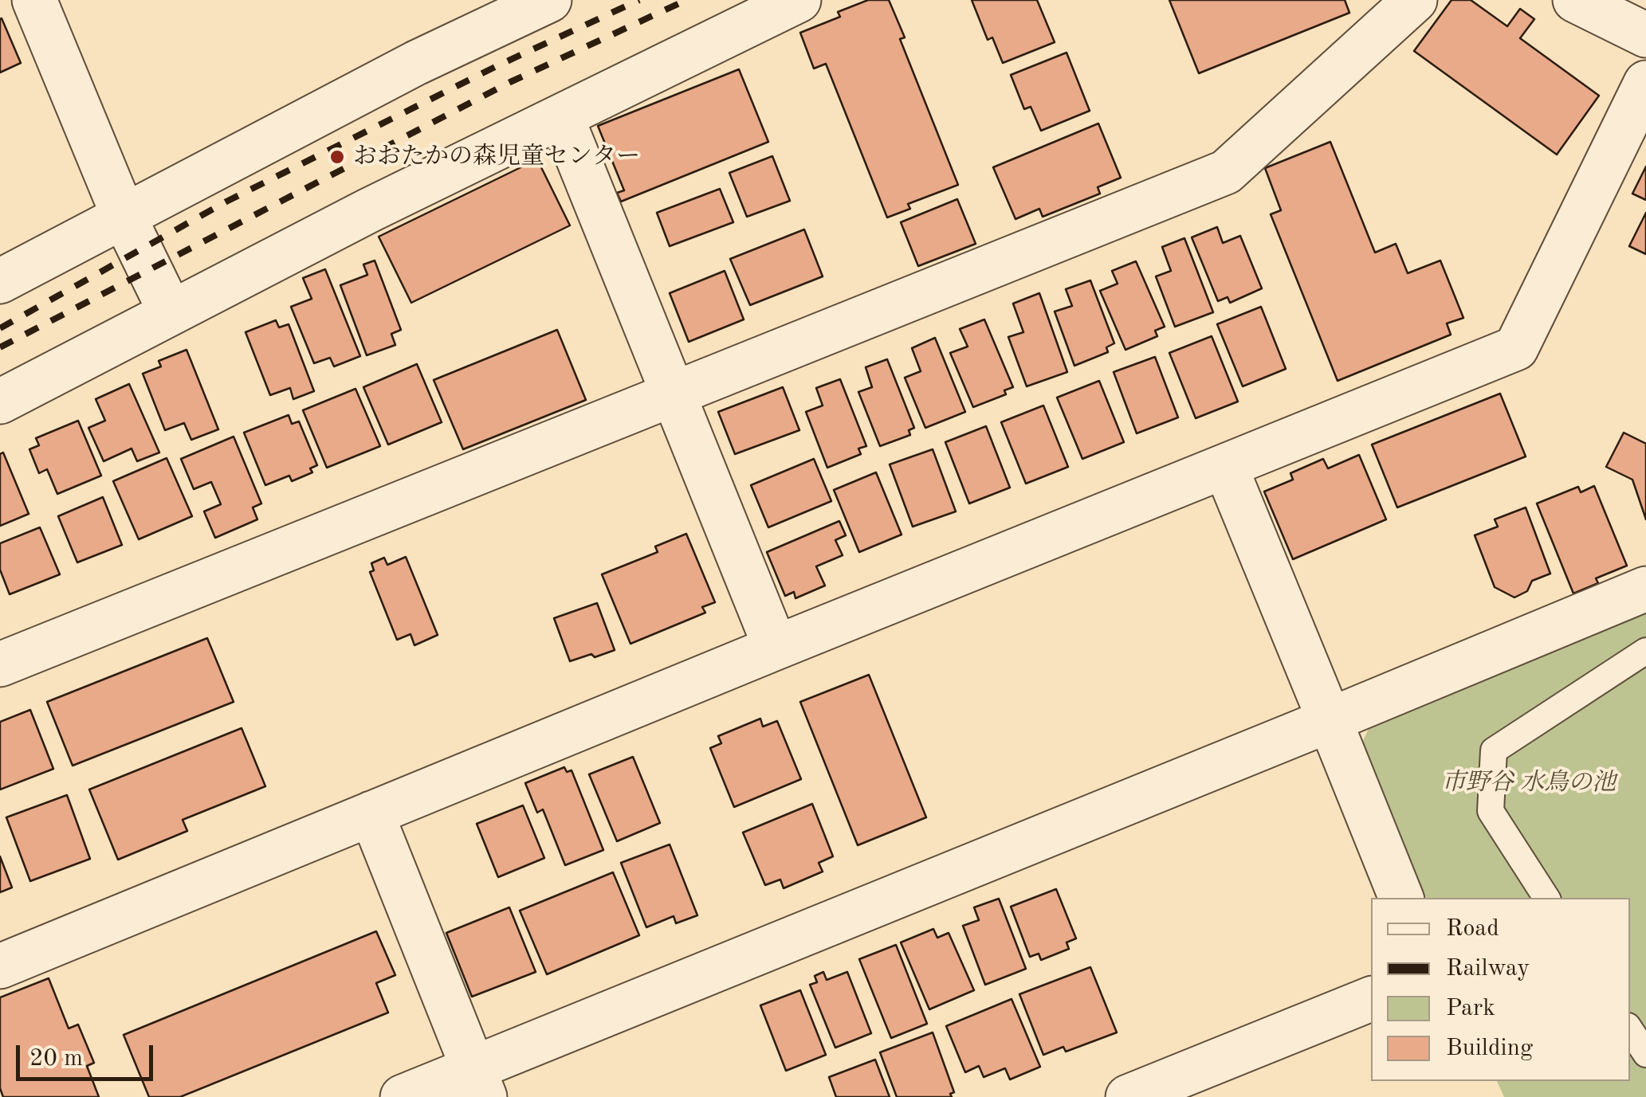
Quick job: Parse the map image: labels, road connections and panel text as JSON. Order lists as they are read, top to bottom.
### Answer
{
  "parks": ["市野谷 水鳥の池"],
  "places": ["おおたかの森児童センター"],
  "legend": [
    "Road",
    "Railway",
    "Park",
    "Building"
  ],
  "scale_bar": "20 m"
}
